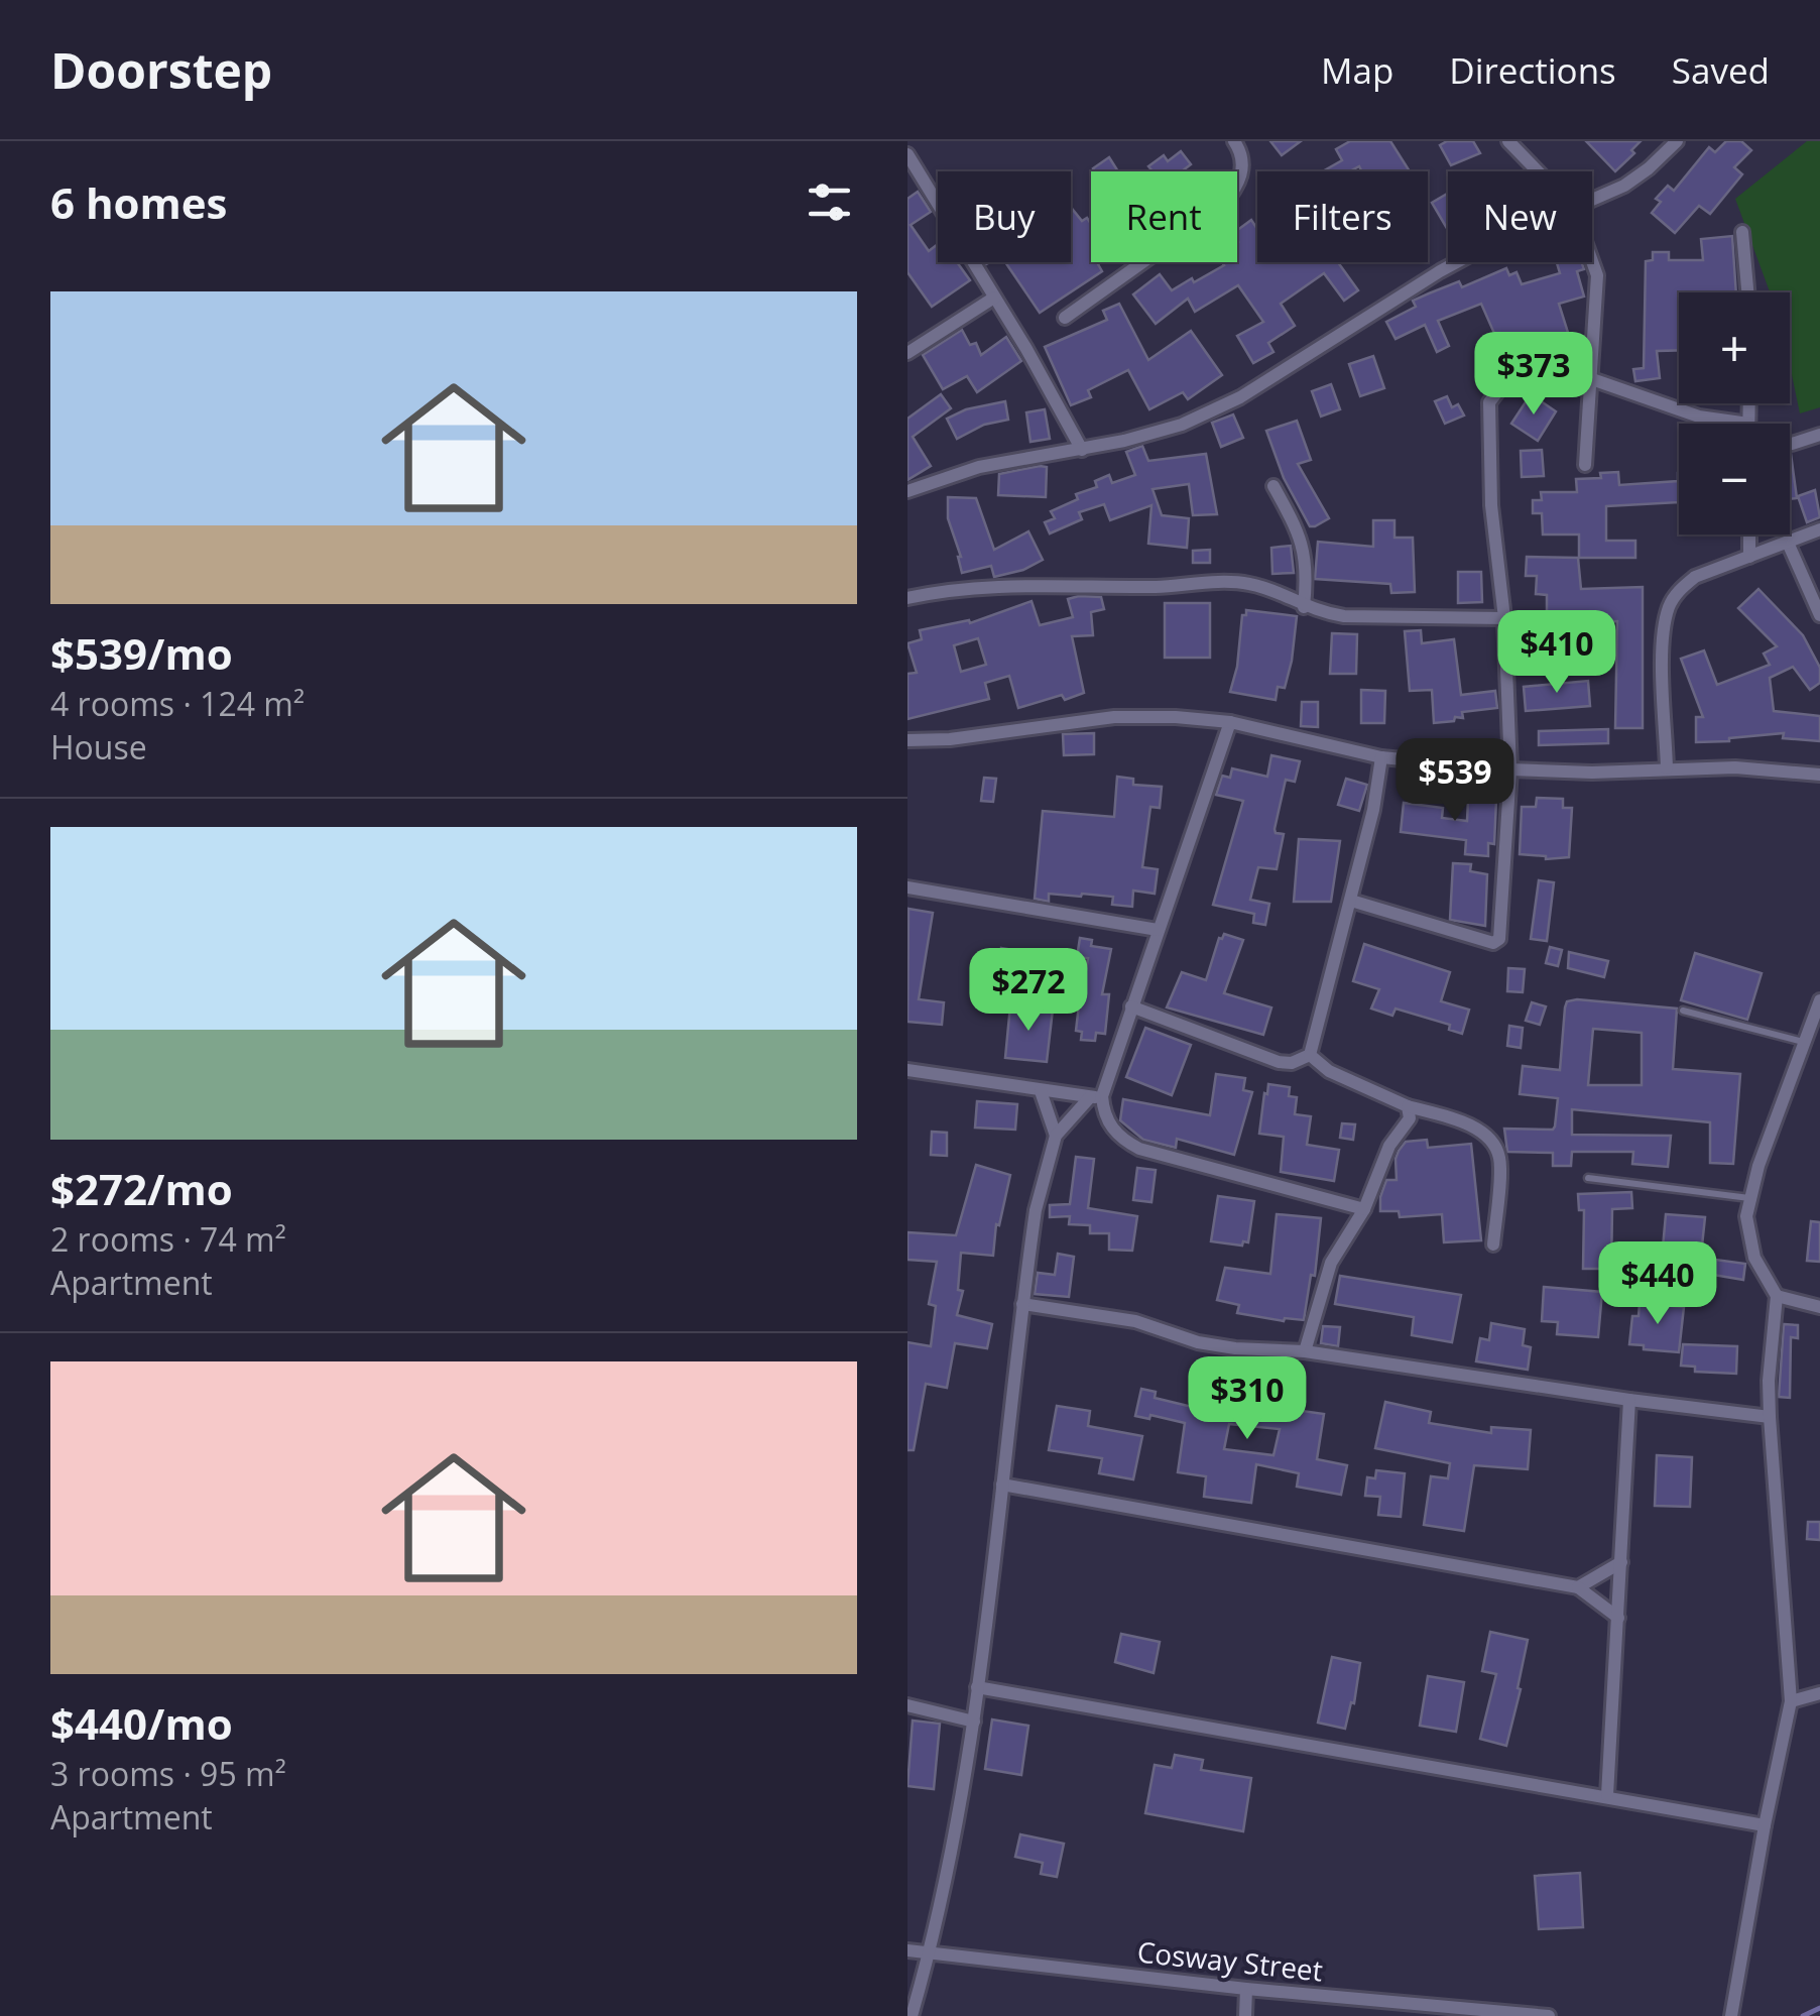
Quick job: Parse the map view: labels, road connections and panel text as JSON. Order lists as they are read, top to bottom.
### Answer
{
  "streets": {
    "street": ["Cosway Street"]
  },
  "page": {
    "header": "Doorstep",
    "nav": ["Map", "Directions", "Saved"],
    "heading": "6 homes",
    "chip": [
      "Buy",
      "Rent",
      "Filters",
      "New"
    ],
    "list": [
      {
        "name": "$539/mo",
        "note": "4 rooms · 124 m² · House"
      },
      {
        "name": "$272/mo",
        "note": "2 rooms · 74 m² · Apartment"
      },
      {
        "name": "$440/mo",
        "note": "3 rooms · 95 m² · Apartment"
      }
    ],
    "map_buttons": ["+", "−"],
    "price": [
      "$373",
      "$410",
      "$539",
      "$272",
      "$440",
      "$310"
    ]
  }
}
